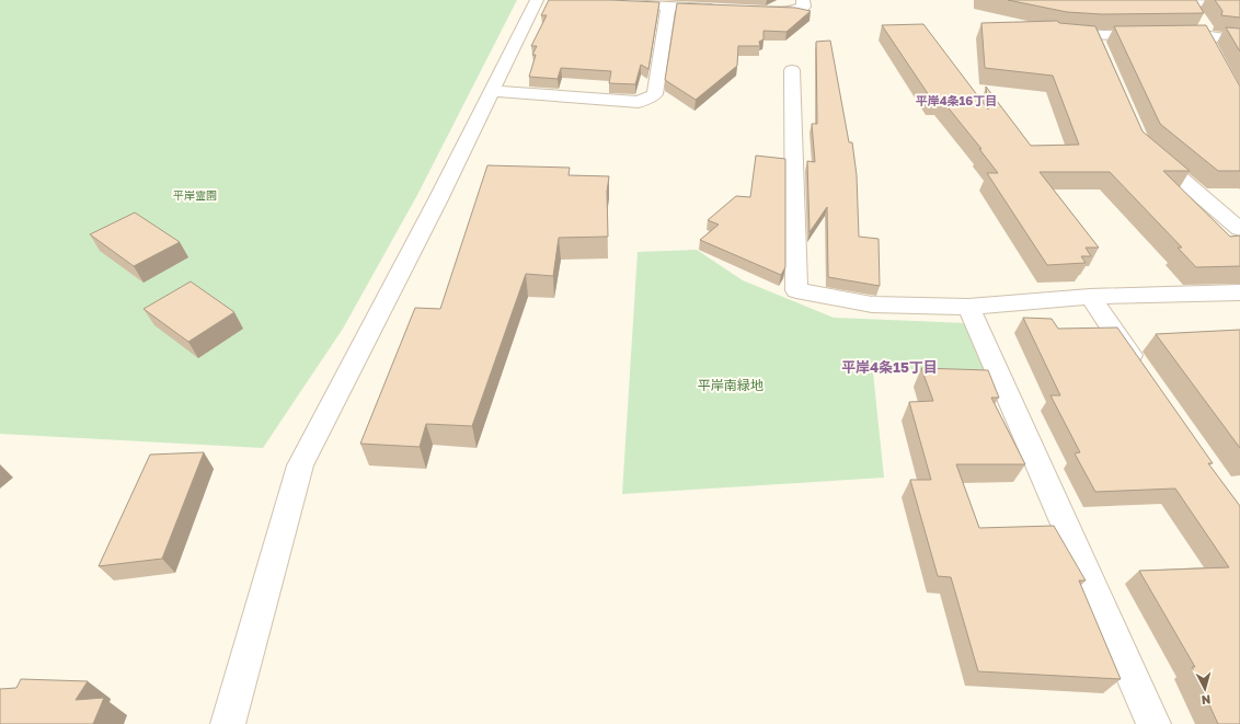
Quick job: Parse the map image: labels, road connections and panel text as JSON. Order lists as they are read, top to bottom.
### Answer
{
  "districts": ["平岸4条16丁目", "平岸4条15丁目"],
  "parks": ["平岸霊園", "平岸南緑地"],
  "north": "bottom"
}
